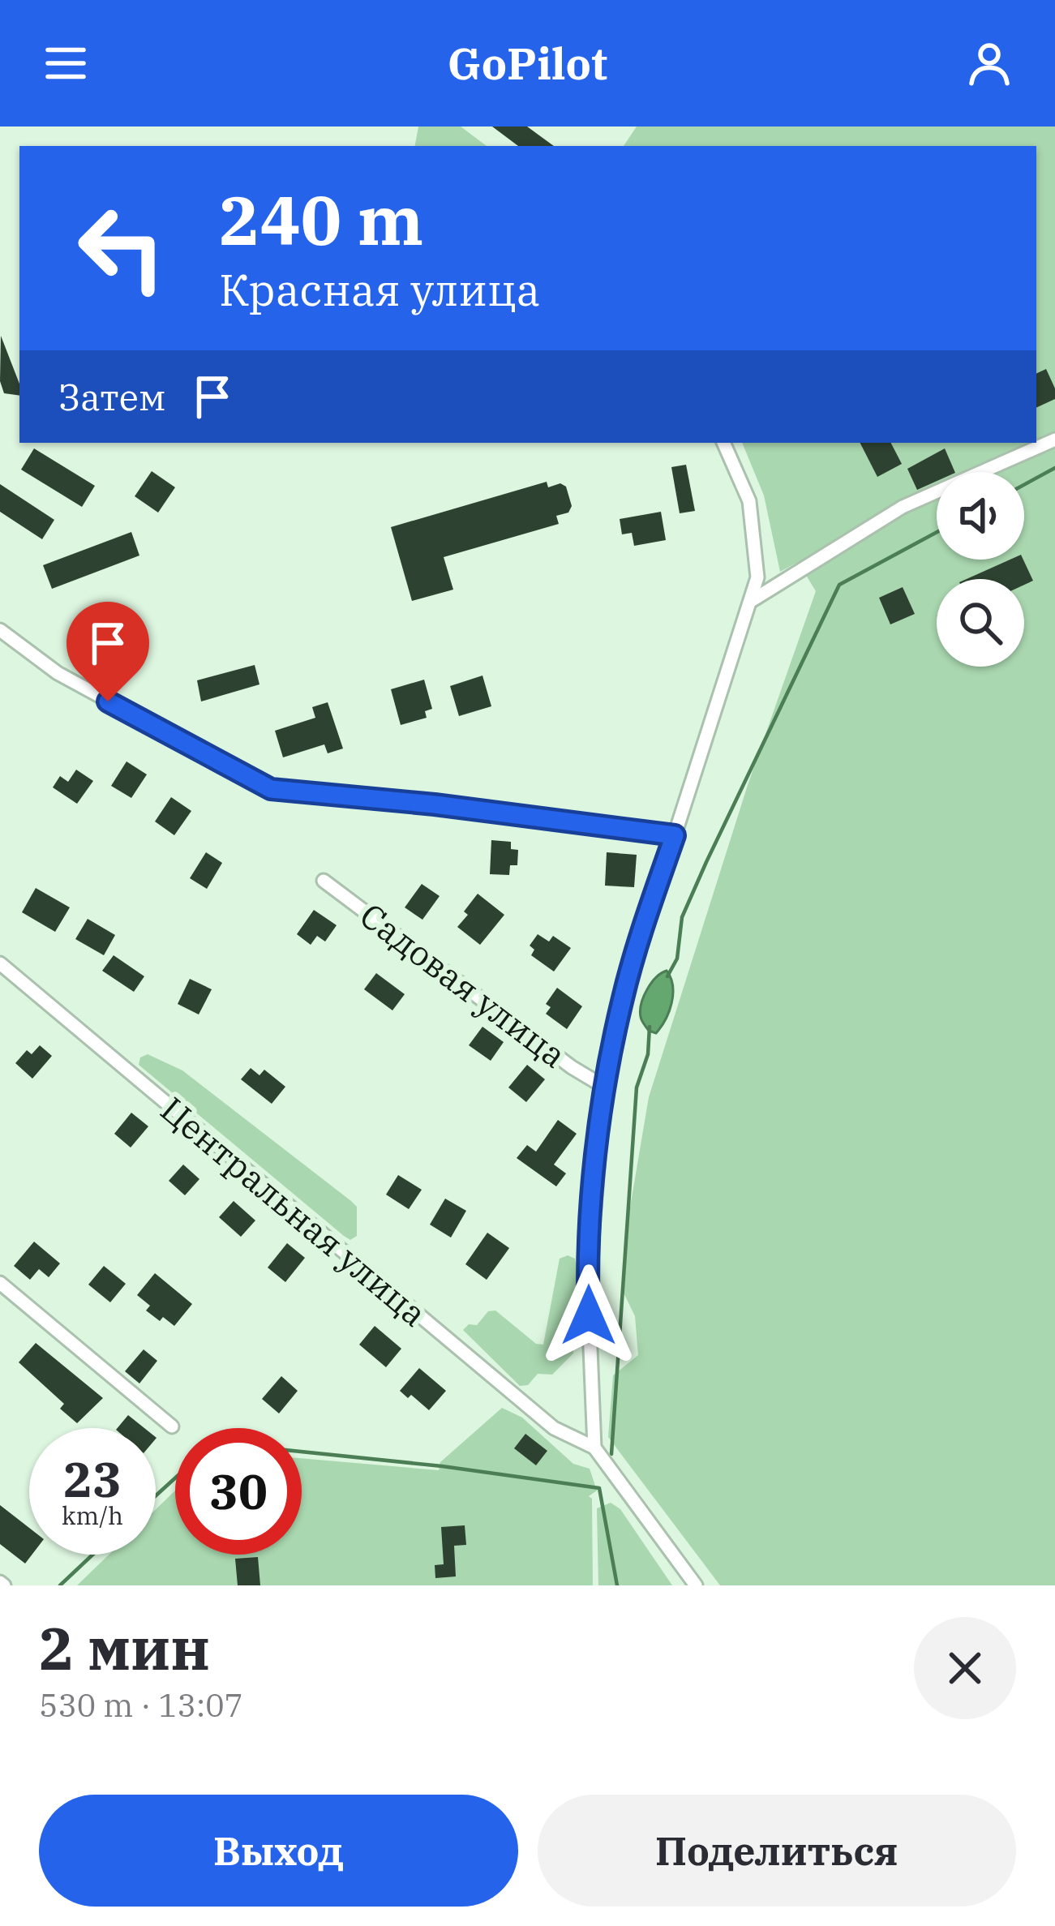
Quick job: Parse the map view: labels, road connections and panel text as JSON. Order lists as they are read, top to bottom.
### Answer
{
  "streets": {
    "street": ["Садовая улица", "Центральная улица"]
  },
  "page": {
    "header": "GoPilot",
    "turn": ["240 m", "Красная улица"],
    "then": "Затем",
    "speed": "23 km/h",
    "limit": "30",
    "heading": ["2 мин", "530 m · 13:07"],
    "buttons": ["Выход", "Поделиться"]
  }
}
